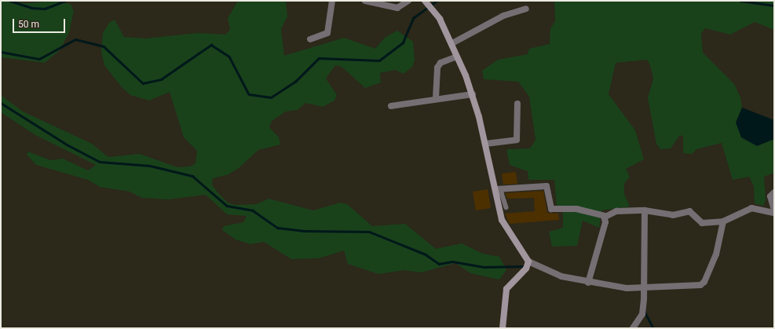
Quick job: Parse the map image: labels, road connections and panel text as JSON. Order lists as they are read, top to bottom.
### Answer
{
  "scale_bar": "50 m"
}
